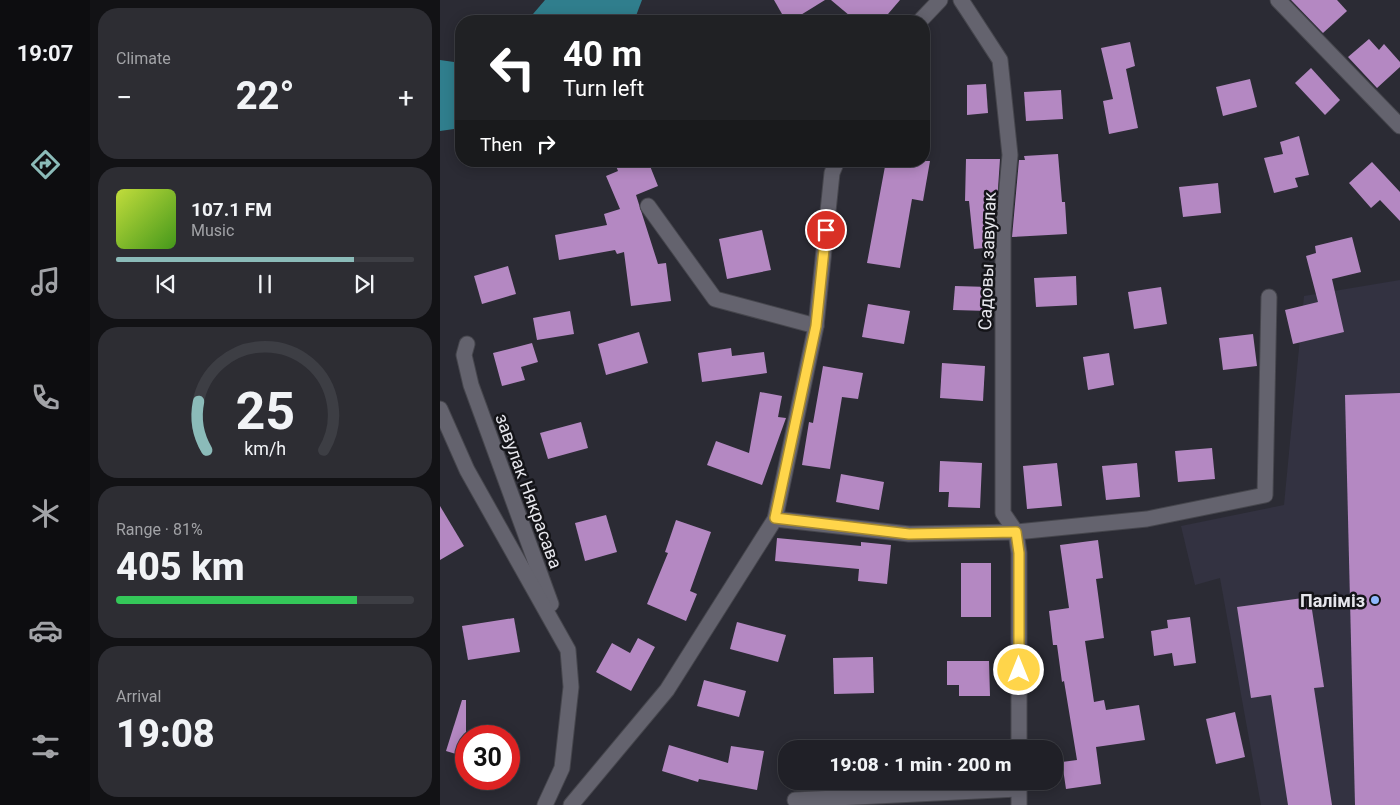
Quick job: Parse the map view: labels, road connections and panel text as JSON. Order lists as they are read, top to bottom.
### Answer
{
  "streets": {
    "street": ["Садовы завулак", "завулак Някрасава"]
  },
  "places": ["Паліміз"],
  "page": {
    "tabs": "19:07",
    "tile": [
      "Climate",
      ["Range · 81%", "405 km"],
      ["Arrival", "19:08"]
    ],
    "turn": ["40 m", "Turn left"],
    "heat": ["−", "22°", "+"],
    "then": "Then",
    "song": ["107.1 FM", "Music"],
    "limit": "30",
    "trip": "19:08 · 1 min · 200 m",
    "gauge": ["25", "km/h"]
  }
}
